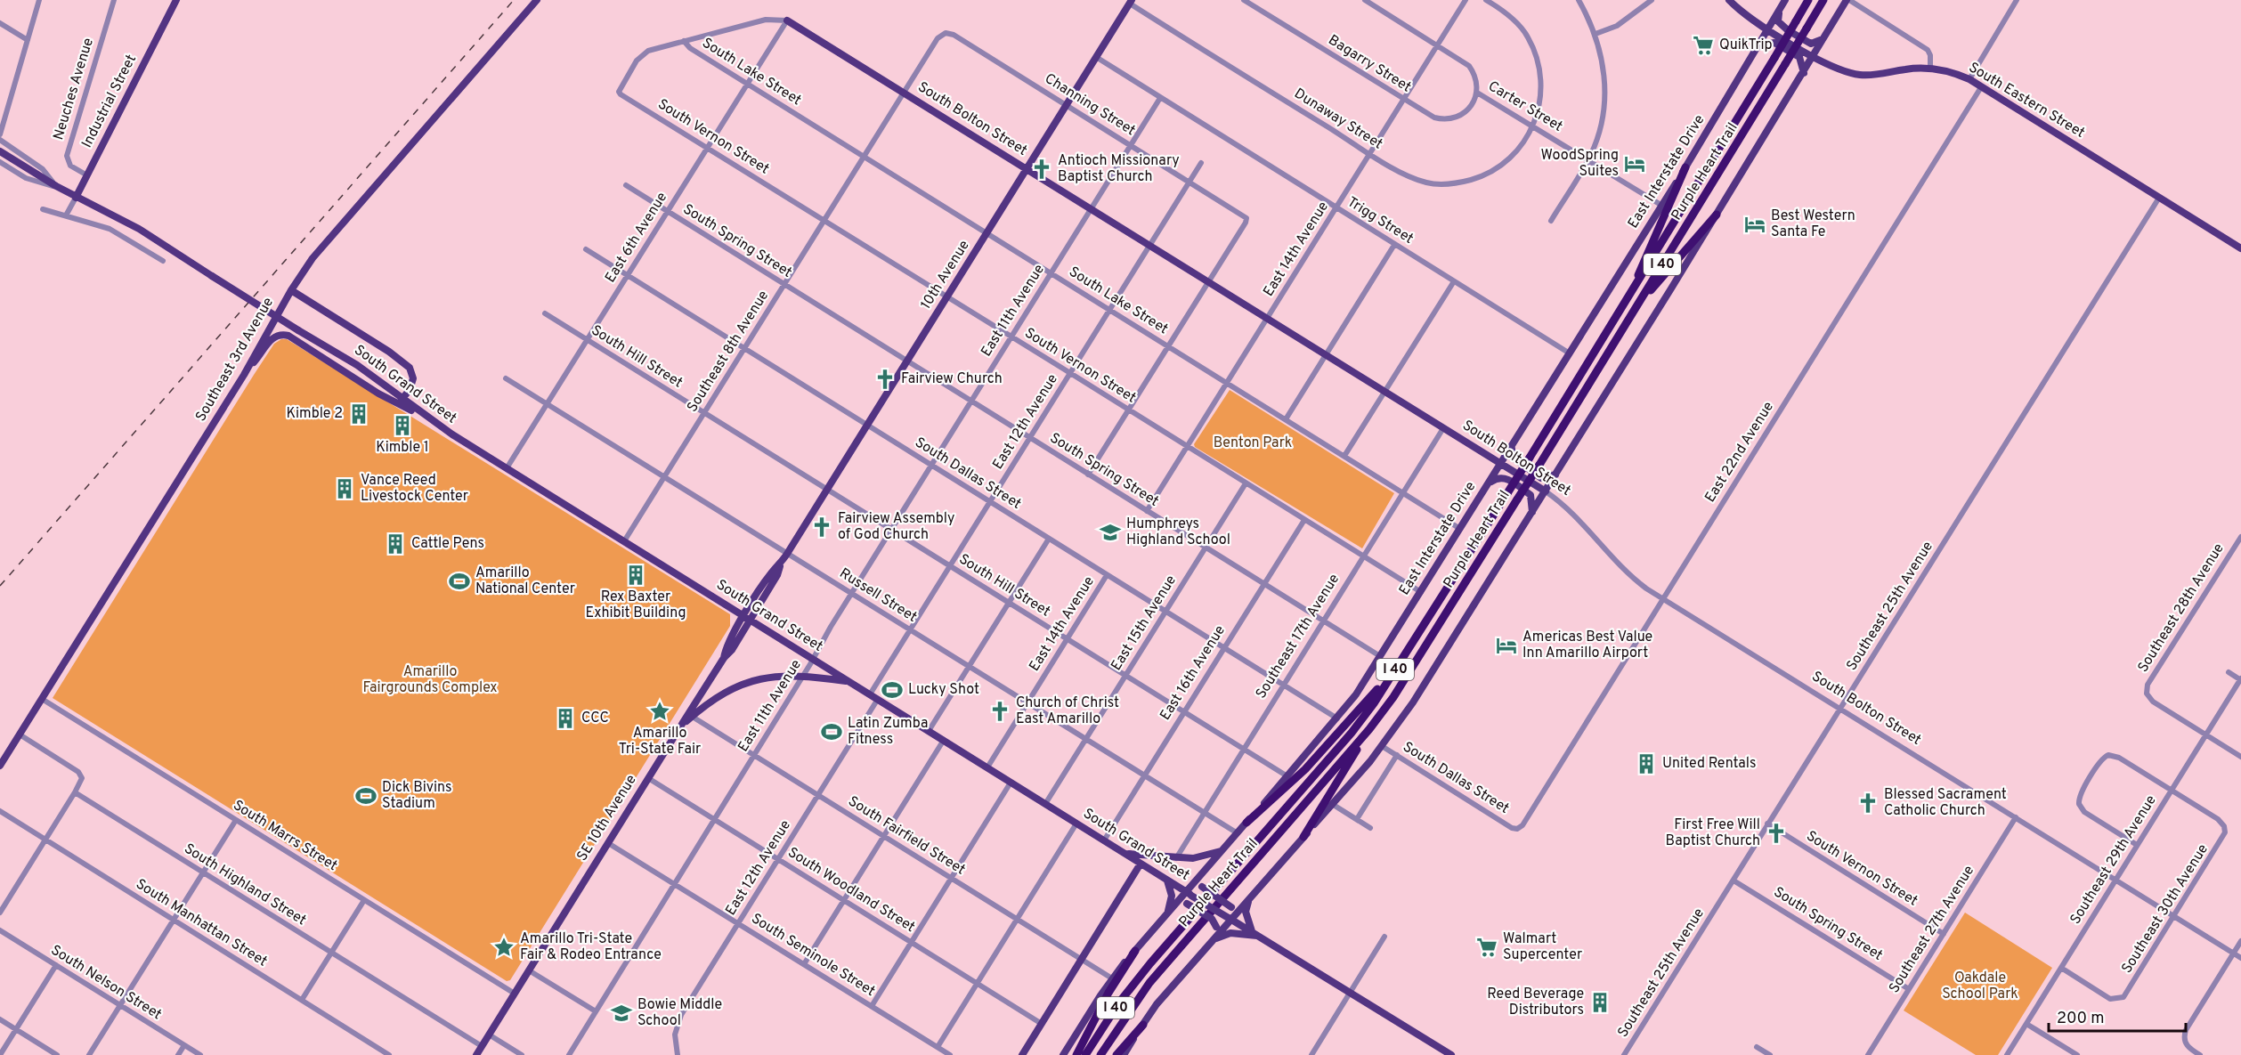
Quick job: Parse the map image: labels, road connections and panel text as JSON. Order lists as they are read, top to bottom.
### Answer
{
  "streets": {
    "highway": ["Purple Heart Trail", "I 40"],
    "main road": [
      "South Eastern Street",
      "Industrial Street",
      "South Bolton Street",
      "East Interstate Drive",
      "10th Avenue",
      "Southeast 3rd Avenue",
      "South Grand Street",
      "SE 10th Avenue"
    ],
    "street": [
      "Bagarry Street",
      "South Lake Street",
      "Neuches Avenue",
      "Channing Street",
      "Carter Street",
      "Dunaway Street",
      "South Vernon Street",
      "Trigg Street",
      "East 6th Avenue",
      "South Spring Street",
      "East 14th Avenue",
      "East 11th Avenue",
      "Southeast 8th Avenue",
      "South Hill Street",
      "East 12th Avenue",
      "East 22nd Avenue",
      "South Dallas Street",
      "Russell Street",
      "Southeast 25th Avenue",
      "Southeast 28th Avenue",
      "East 15th Avenue",
      "Southeast 17th Avenue",
      "East 16th Avenue",
      "South Marrs Street",
      "South Fairfield Street",
      "Southeast 29th Avenue",
      "South Highland Street",
      "South Woodland Street",
      "Southeast 30th Avenue",
      "South Manhattan Street",
      "Southeast 27th Avenue",
      "South Seminole Street",
      "South Nelson Street"
    ]
  },
  "crossings": [
    ["Bagarry Street", "Carter Street"],
    ["Bagarry Street", "East 14th Avenue"],
    ["South Lake Street", "South Vernon Street"],
    ["South Lake Street", "East Interstate Drive"],
    ["South Lake Street", "East 6th Avenue"],
    ["South Lake Street", "East 14th Avenue"],
    ["South Lake Street", "10th Avenue"],
    ["South Lake Street", "East 11th Avenue"],
    ["South Lake Street", "Southeast 8th Avenue"],
    ["South Lake Street", "East 12th Avenue"],
    ["South Lake Street", "Southeast 17th Avenue"],
    ["Neuches Avenue", "Industrial Street"],
    ["South Eastern Street", "East Interstate Drive"],
    ["South Eastern Street", "East 22nd Avenue"],
    ["South Eastern Street", "Southeast 25th Avenue"],
    ["Industrial Street", "South Grand Street"],
    ["Channing Street", "South Bolton Street"],
    ["Channing Street", "10th Avenue"],
    ["Channing Street", "East 11th Avenue"],
    ["Channing Street", "Southeast 8th Avenue"],
    ["Channing Street", "East 12th Avenue"],
    ["Carter Street", "Dunaway Street"],
    ["Carter Street", "East Interstate Drive"],
    ["Carter Street", "East 14th Avenue"],
    ["South Bolton Street", "East Interstate Drive"],
    ["South Bolton Street", "East 6th Avenue"],
    ["South Bolton Street", "East 14th Avenue"],
    ["South Bolton Street", "10th Avenue"],
    ["South Bolton Street", "East 11th Avenue"],
    ["South Bolton Street", "Southeast 8th Avenue"],
    ["South Bolton Street", "East 12th Avenue"],
    ["South Bolton Street", "East 22nd Avenue"],
    ["South Bolton Street", "Southeast 25th Avenue"],
    ["South Bolton Street", "Southeast 17th Avenue"],
    ["South Bolton Street", "Southeast 29th Avenue"],
    ["South Bolton Street", "Southeast 30th Avenue"],
    ["South Bolton Street", "Southeast 27th Avenue"],
    ["Dunaway Street", "East 14th Avenue"],
    ["Dunaway Street", "10th Avenue"],
    ["South Vernon Street", "East Interstate Drive"],
    ["South Vernon Street", "East 6th Avenue"],
    ["South Vernon Street", "East 14th Avenue"],
    ["South Vernon Street", "10th Avenue"],
    ["South Vernon Street", "East 11th Avenue"],
    ["South Vernon Street", "Southeast 8th Avenue"],
    ["South Vernon Street", "East 12th Avenue"],
    ["South Vernon Street", "Southeast 25th Avenue"],
    ["South Vernon Street", "East 15th Avenue"],
    ["South Vernon Street", "Southeast 17th Avenue"],
    ["South Vernon Street", "East 16th Avenue"],
    ["South Vernon Street", "Southeast 27th Avenue"],
    ["East Interstate Drive", "Trigg Street"],
    ["East Interstate Drive", "South Spring Street"],
    ["East Interstate Drive", "South Hill Street"],
    ["East Interstate Drive", "South Grand Street"],
    ["East Interstate Drive", "South Dallas Street"],
    ["East Interstate Drive", "Russell Street"],
    ["East Interstate Drive", "South Fairfield Street"],
    ["Trigg Street", "East 14th Avenue"],
    ["Trigg Street", "10th Avenue"],
    ["Trigg Street", "East 11th Avenue"],
    ["East 6th Avenue", "South Spring Street"],
    ["East 6th Avenue", "South Hill Street"],
    ["East 6th Avenue", "South Grand Street"],
    ["East 6th Avenue", "South Dallas Street"],
    ["East 6th Avenue", "Russell Street"],
    ["South Spring Street", "East 14th Avenue"],
    ["South Spring Street", "10th Avenue"],
    ["South Spring Street", "East 11th Avenue"],
    ["South Spring Street", "Southeast 8th Avenue"],
    ["South Spring Street", "East 12th Avenue"],
    ["South Spring Street", "Southeast 25th Avenue"],
    ["South Spring Street", "East 15th Avenue"],
    ["South Spring Street", "Southeast 17th Avenue"],
    ["South Spring Street", "East 16th Avenue"],
    ["South Spring Street", "Southeast 27th Avenue"],
    ["East 14th Avenue", "South Hill Street"],
    ["East 14th Avenue", "South Grand Street"],
    ["East 14th Avenue", "South Dallas Street"],
    ["East 14th Avenue", "Russell Street"],
    ["10th Avenue", "South Hill Street"],
    ["10th Avenue", "South Grand Street"],
    ["10th Avenue", "South Dallas Street"],
    ["10th Avenue", "Russell Street"],
    ["East 11th Avenue", "South Hill Street"],
    ["East 11th Avenue", "South Grand Street"],
    ["East 11th Avenue", "South Dallas Street"],
    ["East 11th Avenue", "Russell Street"],
    ["East 11th Avenue", "South Fairfield Street"],
    ["East 11th Avenue", "South Woodland Street"],
    ["East 11th Avenue", "South Seminole Street"],
    ["Southeast 8th Avenue", "South Hill Street"],
    ["Southeast 8th Avenue", "South Grand Street"],
    ["Southeast 8th Avenue", "South Dallas Street"],
    ["Southeast 8th Avenue", "Russell Street"],
    ["South Hill Street", "East 12th Avenue"],
    ["South Hill Street", "East 15th Avenue"],
    ["South Hill Street", "Southeast 17th Avenue"],
    ["South Hill Street", "East 16th Avenue"],
    ["Southeast 3rd Avenue", "South Marrs Street"],
    ["South Grand Street", "East 12th Avenue"],
    ["South Grand Street", "East 15th Avenue"],
    ["South Grand Street", "East 16th Avenue"],
    ["East 12th Avenue", "South Dallas Street"],
    ["East 12th Avenue", "Russell Street"],
    ["East 12th Avenue", "South Fairfield Street"],
    ["East 12th Avenue", "South Woodland Street"],
    ["East 12th Avenue", "South Seminole Street"],
    ["East 22nd Avenue", "South Dallas Street"],
    ["South Dallas Street", "East 15th Avenue"],
    ["South Dallas Street", "Southeast 17th Avenue"],
    ["South Dallas Street", "East 16th Avenue"],
    ["Russell Street", "East 15th Avenue"],
    ["Russell Street", "Southeast 17th Avenue"],
    ["Russell Street", "East 16th Avenue"],
    ["Southeast 28th Avenue", "Southeast 29th Avenue"],
    ["SE 10th Avenue", "South Marrs Street"],
    ["SE 10th Avenue", "South Fairfield Street"],
    ["SE 10th Avenue", "South Woodland Street"],
    ["SE 10th Avenue", "South Seminole Street"],
    ["Southeast 29th Avenue", "Southeast 30th Avenue"]
  ],
  "parks": ["Benton Park", "Amarillo Fairgrounds Complex", "Oakdale School Park"],
  "places": {
    "supermarket": ["QuikTrip", "Walmart Supercenter"],
    "hotel": ["WoodSpring Suites", "Best Western Santa Fe", "Americas Best Value Inn Amarillo Airport"],
    "church": [
      "Antioch Missionary Baptist Church",
      "Fairview Church",
      "Fairview Assembly of God Church",
      "Church of Christ East Amarillo",
      "Blessed Sacrament Catholic Church",
      "First Free Will Baptist Church"
    ],
    "building": [
      "Kimble 2",
      "Kimble 1",
      "Vance Reed Livestock Center",
      "Cattle Pens",
      "Rex Baxter Exhibit Building",
      "CCC",
      "United Rentals",
      "Reed Beverage Distributors"
    ],
    "school or university": ["Humphreys Highland School", "Bowie Middle School"],
    "sports": [
      "Amarillo National Center",
      "Lucky Shot",
      "Latin Zumba Fitness",
      "Dick Bivins Stadium"
    ],
    "place": ["Amarillo Tri-State Fair", "Amarillo Tri-State Fair & Rodeo Entrance"]
  },
  "scale_bar": "200 m"
}
